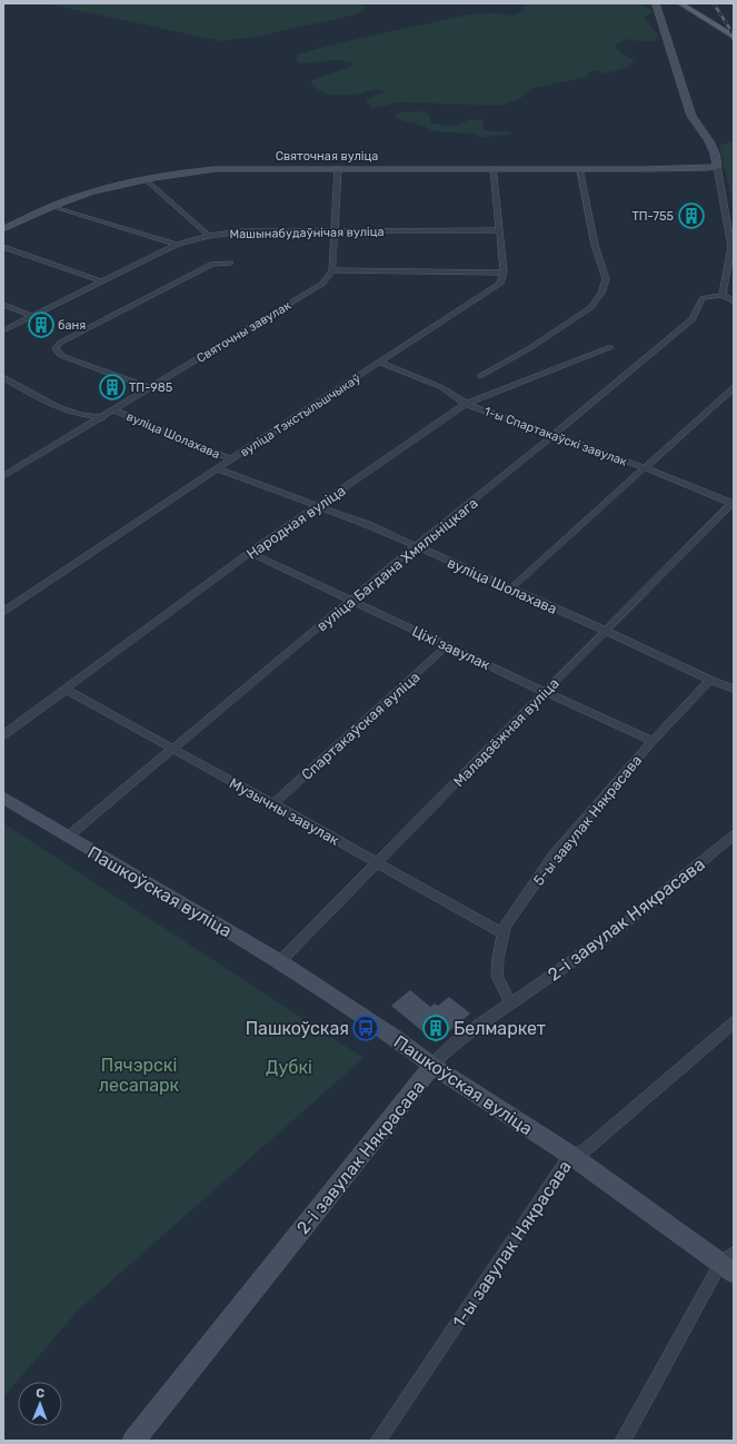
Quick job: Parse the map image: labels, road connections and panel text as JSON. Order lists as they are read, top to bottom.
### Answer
{
  "streets": {
    "street": [
      "Святочная вуліца",
      "Машынабудаўнічая вуліца",
      "Святочны завулак",
      "вуліца Тэкстыльшчыкаў",
      "вуліца Шолахава",
      "1-ы Спартакаўскі завулак",
      "Народная вуліца",
      "вуліца Багдана Хмяльніцкага",
      "Ціхі завулак",
      "Спартакаўская вуліца",
      "Маладзёжная вуліца",
      "Музычны завулак",
      "5-ы завулак Някрасава",
      "Пашкоўская вуліца",
      "2-і завулак Някрасава",
      "1-ы завулак Някрасава"
    ]
  },
  "crossings": [
    ["Машынабудаўнічая вуліца", "Святочны завулак"],
    ["Святочны завулак", "вуліца Шолахава"],
    ["вуліца Тэкстыльшчыкаў", "вуліца Шолахава"],
    ["вуліца Тэкстыльшчыкаў", "1-ы Спартакаўскі завулак"],
    ["вуліца Шолахава", "Народная вуліца"],
    ["вуліца Шолахава", "вуліца Багдана Хмяльніцкага"],
    ["вуліца Шолахава", "Маладзёжная вуліца"],
    ["вуліца Шолахава", "5-ы завулак Някрасава"],
    ["1-ы Спартакаўскі завулак", "Народная вуліца"],
    ["1-ы Спартакаўскі завулак", "вуліца Багдана Хмяльніцкага"],
    ["1-ы Спартакаўскі завулак", "Маладзёжная вуліца"],
    ["Народная вуліца", "Ціхі завулак"],
    ["Народная вуліца", "Музычны завулак"],
    ["вуліца Багдана Хмяльніцкага", "Ціхі завулак"],
    ["вуліца Багдана Хмяльніцкага", "Музычны завулак"],
    ["вуліца Багдана Хмяльніцкага", "Пашкоўская вуліца"],
    ["Ціхі завулак", "Спартакаўская вуліца"],
    ["Ціхі завулак", "Маладзёжная вуліца"],
    ["Ціхі завулак", "5-ы завулак Някрасава"],
    ["Спартакаўская вуліца", "Музычны завулак"],
    ["Маладзёжная вуліца", "Музычны завулак"],
    ["Маладзёжная вуліца", "Пашкоўская вуліца"],
    ["Музычны завулак", "5-ы завулак Някрасава"],
    ["5-ы завулак Някрасава", "2-і завулак Някрасава"],
    ["Пашкоўская вуліца", "2-і завулак Някрасава"],
    ["Пашкоўская вуліца", "1-ы завулак Някрасава"]
  ],
  "parks": ["Пячэрскі лесапарк", "Дубкі"],
  "places": {
    "building": [
      "ТП-755",
      "баня",
      "ТП-985",
      "Белмаркет"
    ],
    "bus stop": ["Пашкоўская"]
  },
  "north": "top"
}
